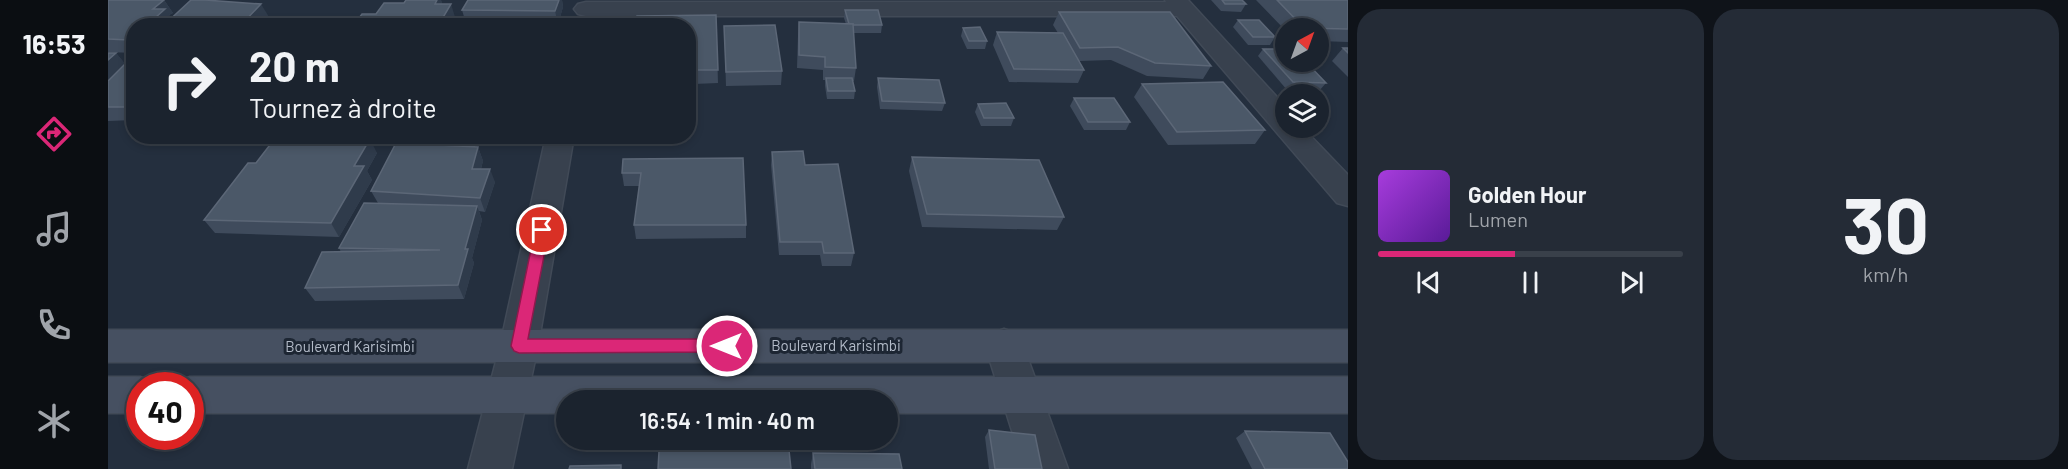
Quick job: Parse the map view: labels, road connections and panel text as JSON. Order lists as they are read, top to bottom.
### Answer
{
  "streets": {
    "street": ["Boulevard Karisimbi"]
  },
  "north": "top right",
  "page": {
    "tabs": "16:53",
    "tile": ["30", "km/h"],
    "turn": ["20 m", "Tournez à droite"],
    "song": ["Golden Hour", "Lumen"],
    "limit": "40",
    "trip": "16:54 · 1 min · 40 m"
  }
}
